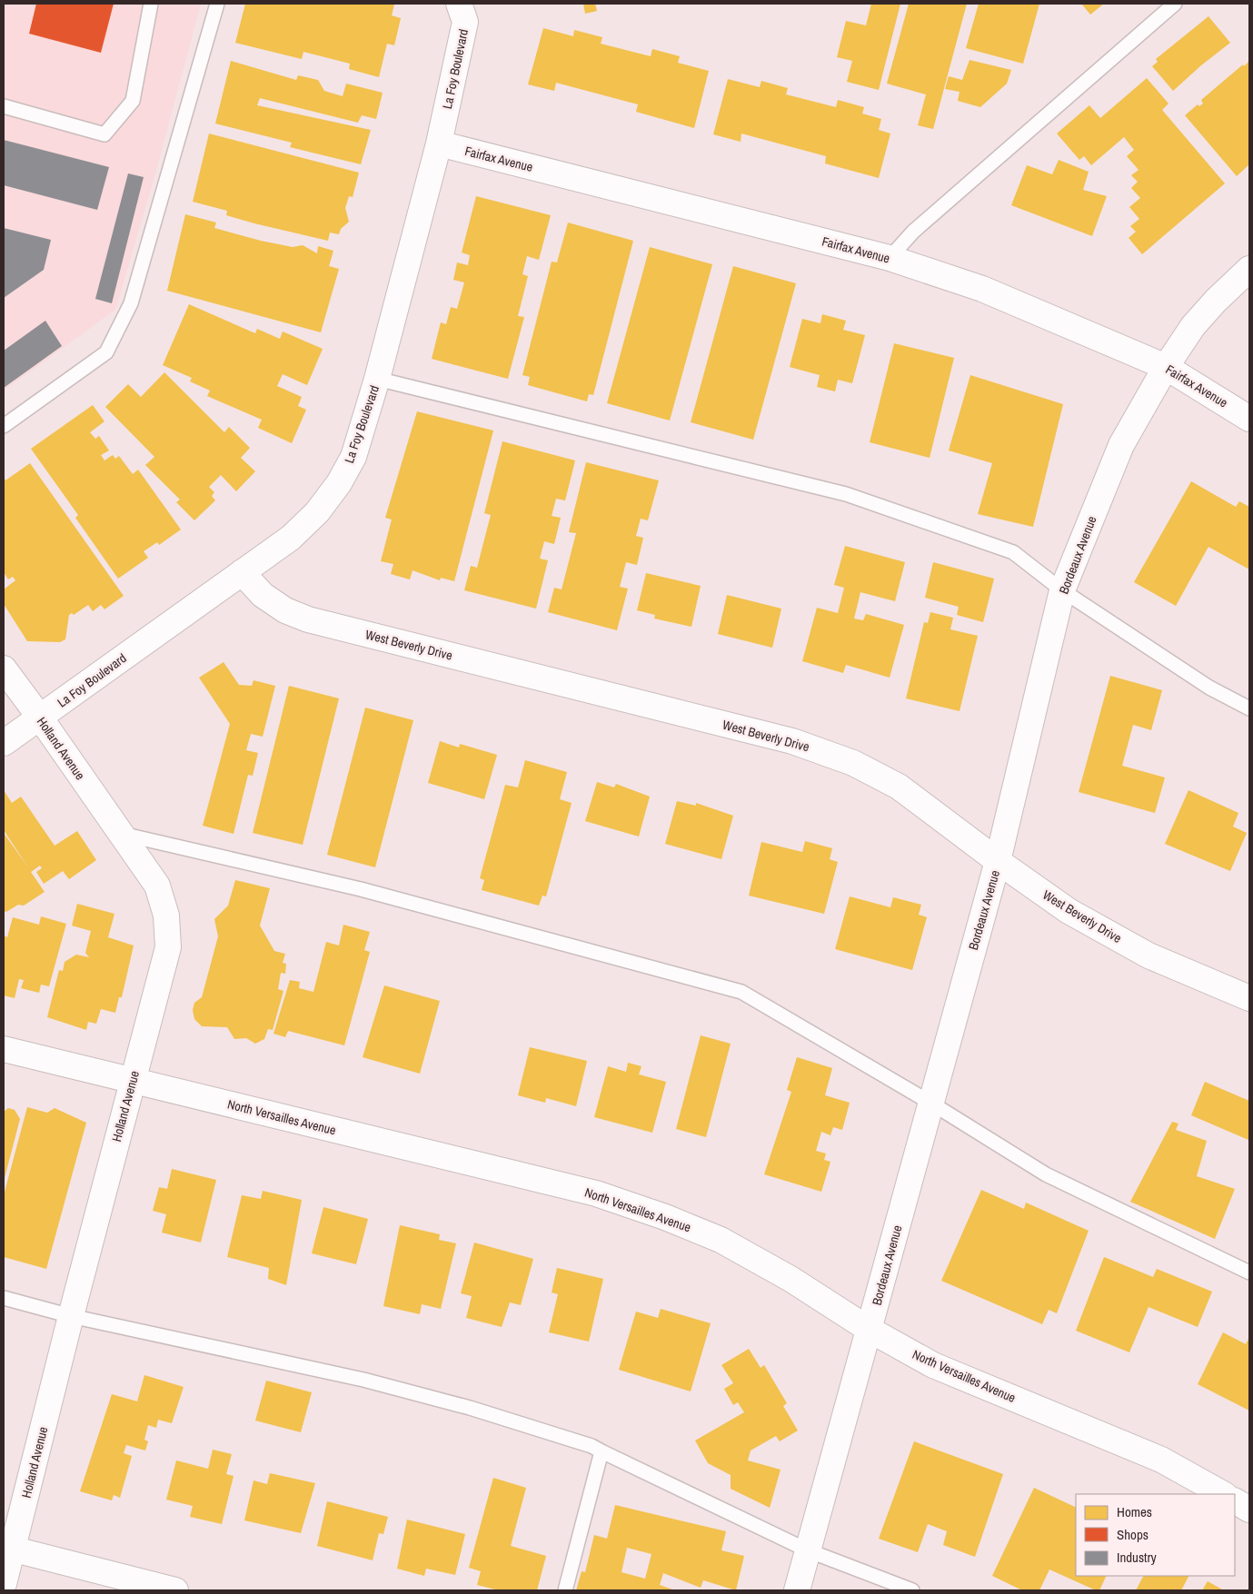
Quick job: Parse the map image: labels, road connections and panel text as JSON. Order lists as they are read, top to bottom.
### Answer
{
  "streets": {
    "street": [
      "La Foy Boulevard",
      "Fairfax Avenue",
      "Bordeaux Avenue",
      "West Beverly Drive",
      "Holland Avenue",
      "North Versailles Avenue"
    ]
  },
  "crossings": [
    ["La Foy Boulevard", "Fairfax Avenue"],
    ["La Foy Boulevard", "West Beverly Drive"],
    ["La Foy Boulevard", "Holland Avenue"],
    ["Fairfax Avenue", "Bordeaux Avenue"],
    ["Bordeaux Avenue", "West Beverly Drive"],
    ["Bordeaux Avenue", "North Versailles Avenue"],
    ["Holland Avenue", "North Versailles Avenue"]
  ],
  "legend": ["Homes", "Shops", "Industry"]
}
